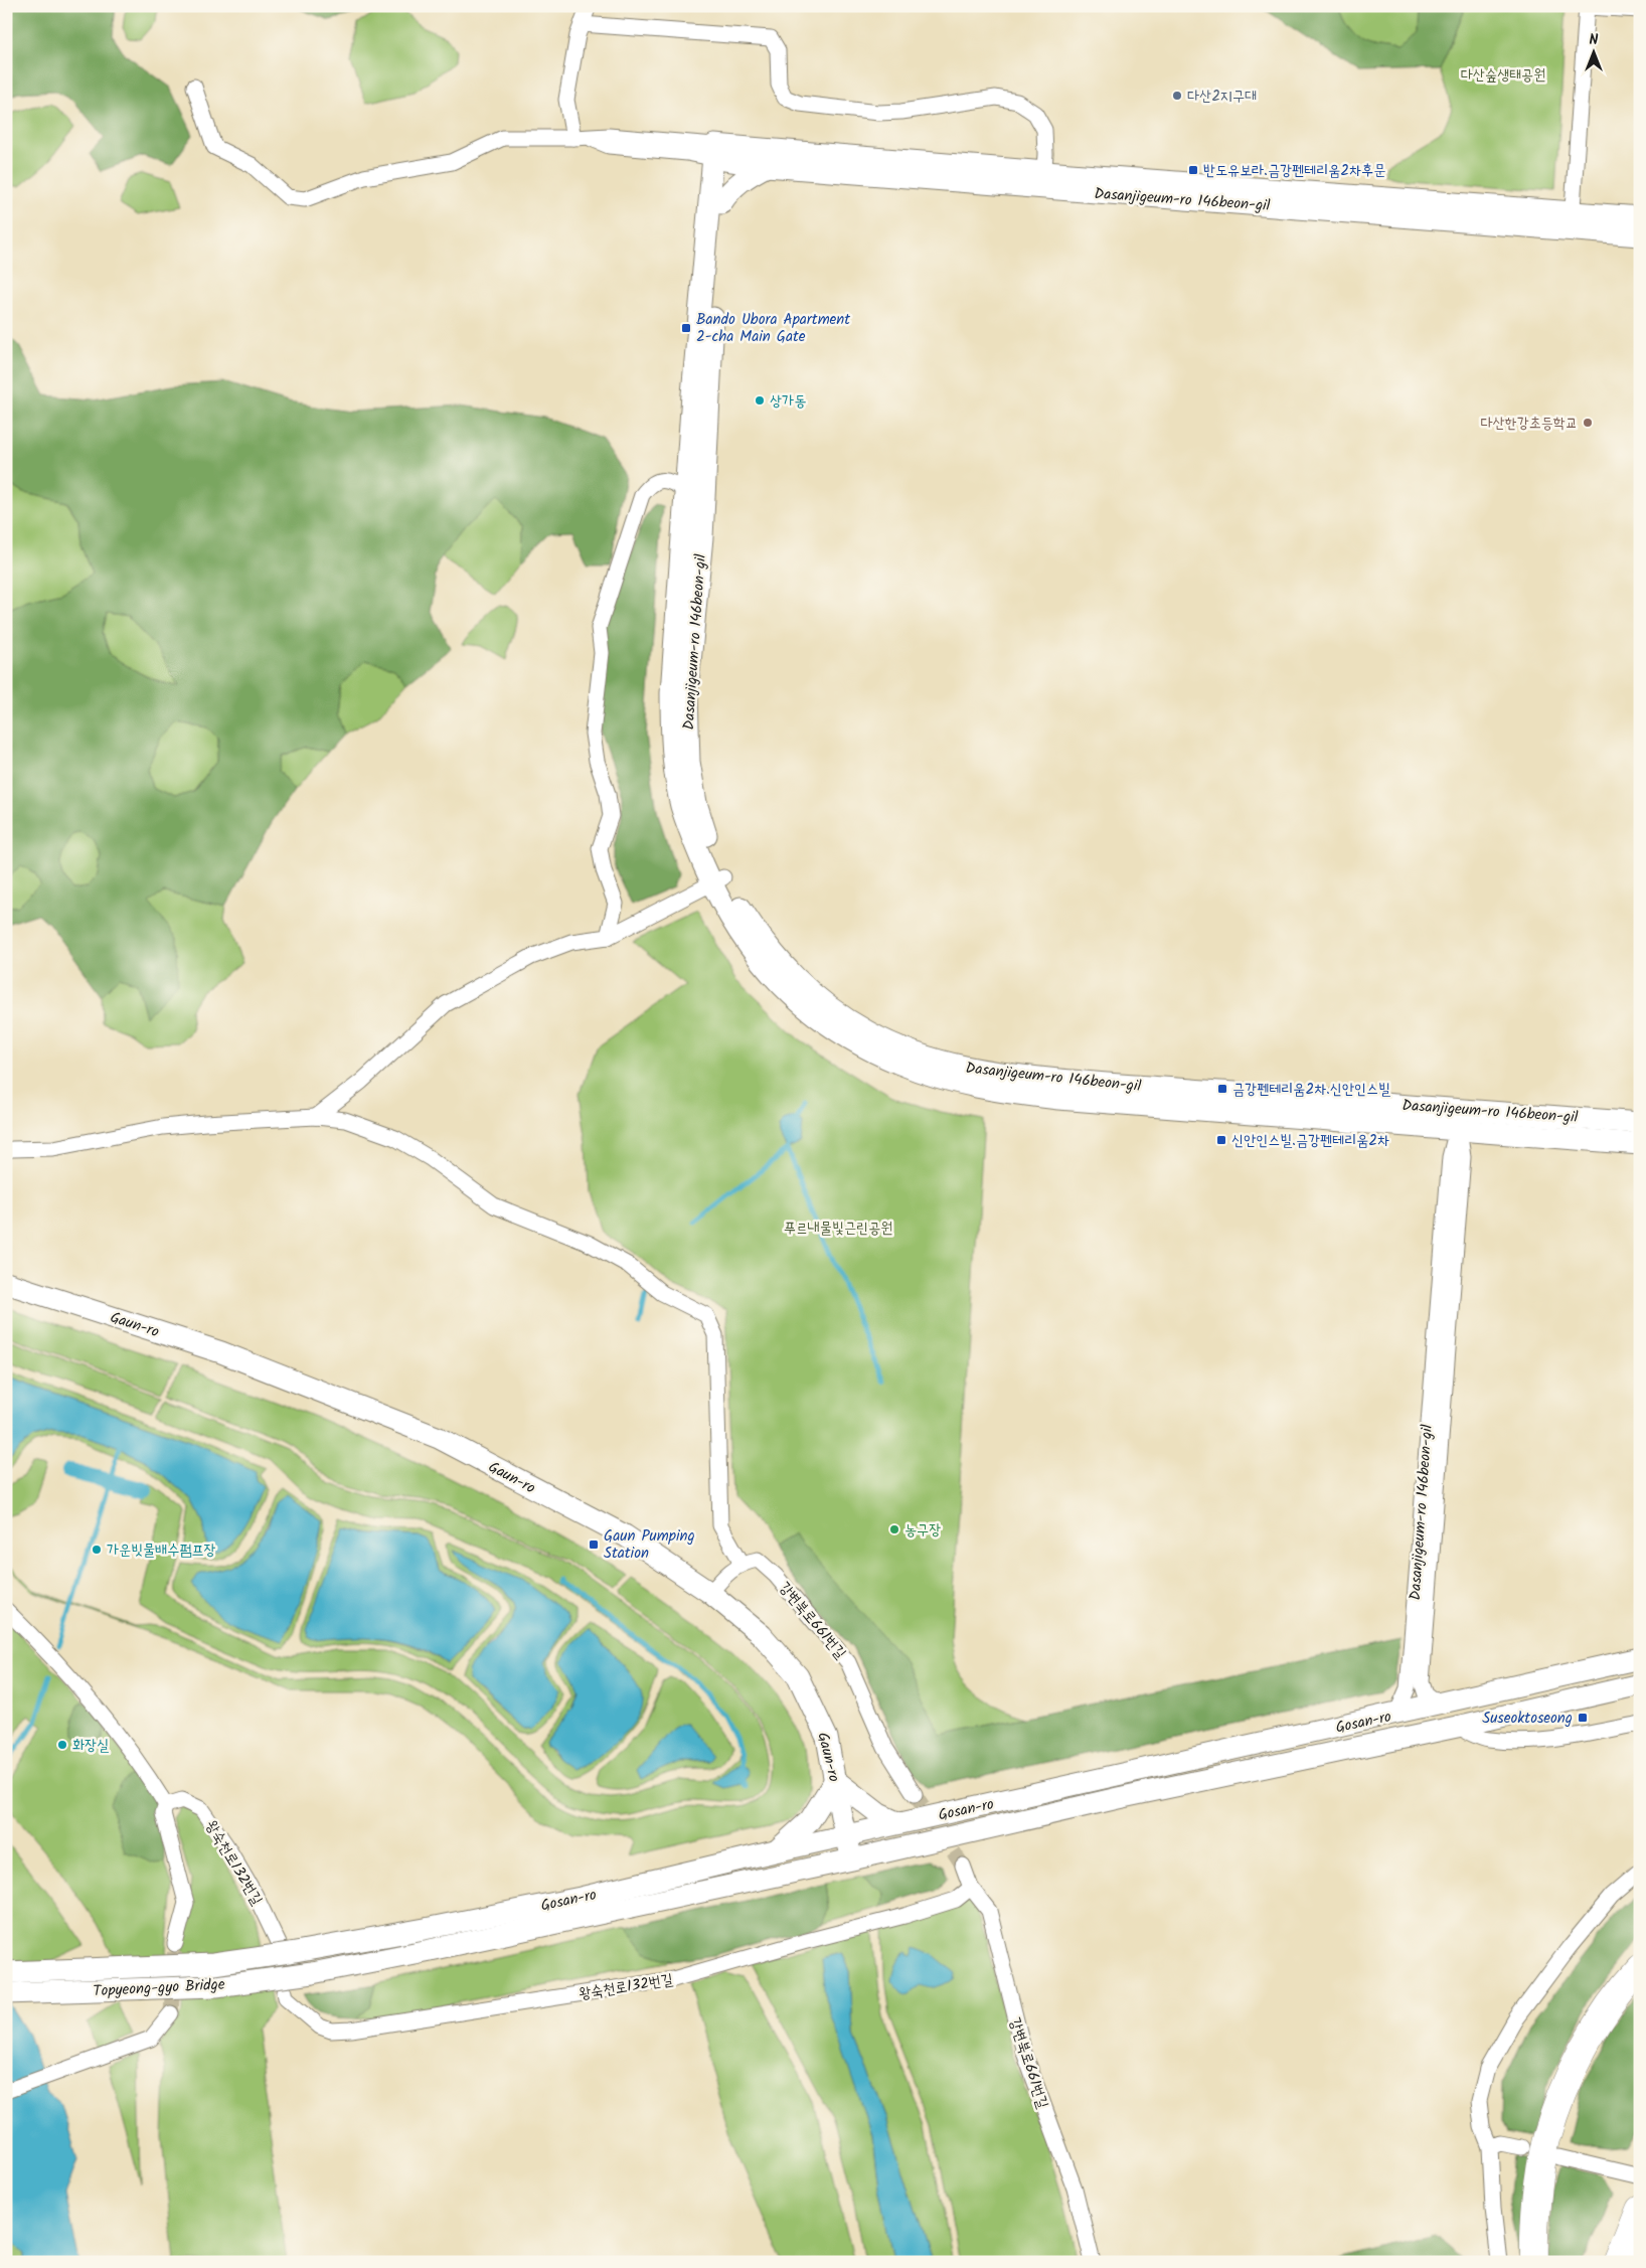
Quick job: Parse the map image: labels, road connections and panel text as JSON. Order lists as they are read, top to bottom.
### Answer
{
  "streets": {
    "street": [
      "Dasanjigeum-ro 146beon-gil",
      "Gaun-ro",
      "강변북로661번길",
      "Gosan-ro",
      "왕숙천로132번길",
      "Topyeong-gyo Bridge"
    ]
  },
  "crossings": [
    ["Dasanjigeum-ro 146beon-gil", "Gosan-ro"],
    ["Gaun-ro", "Gosan-ro"],
    ["강변북로661번길", "왕숙천로132번길"],
    ["Gosan-ro", "왕숙천로132번길"],
    ["Gosan-ro", "Topyeong-gyo Bridge"],
    ["왕숙천로132번길", "Topyeong-gyo Bridge"]
  ],
  "parks": ["다산숲생태공원", "푸르내물빛근린공원"],
  "places": {
    "other": [
      "다산2지구대",
      "상가동",
      "다산한강초등학교",
      "농구장",
      "가운빗물배수펌프장",
      "화장실"
    ],
    "transit": [
      "반도유보라.금강펜테리움2차후문",
      "Bando Ubora Apartment 2-cha Main Gate",
      "금강펜테리움2차.신안인스빌",
      "신안인스빌.금강펜테리움2차",
      "Gaun Pumping Station",
      "Suseoktoseong"
    ]
  },
  "north": "top"
}
